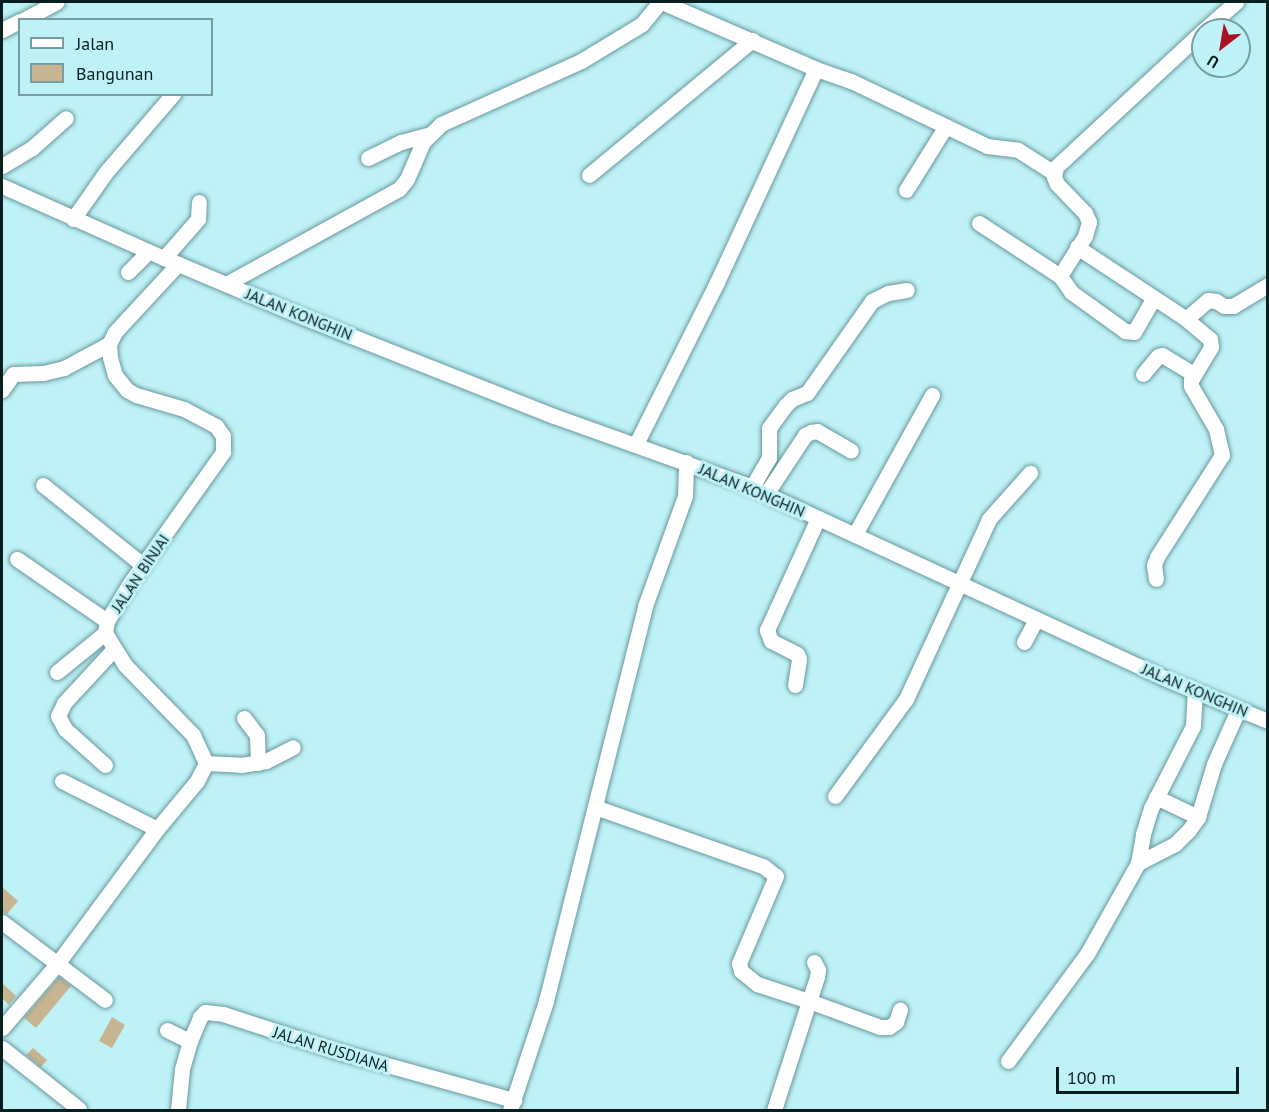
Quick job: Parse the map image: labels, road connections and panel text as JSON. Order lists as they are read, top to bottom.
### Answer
{
  "streets": {
    "street": ["JALAN KONGHIN", "JALAN BINJAI", "JALAN RUSDIANA"]
  },
  "legend": ["Jalan", "Bangunan"],
  "scale_bar": "100 m",
  "north": "bottom left"
}
